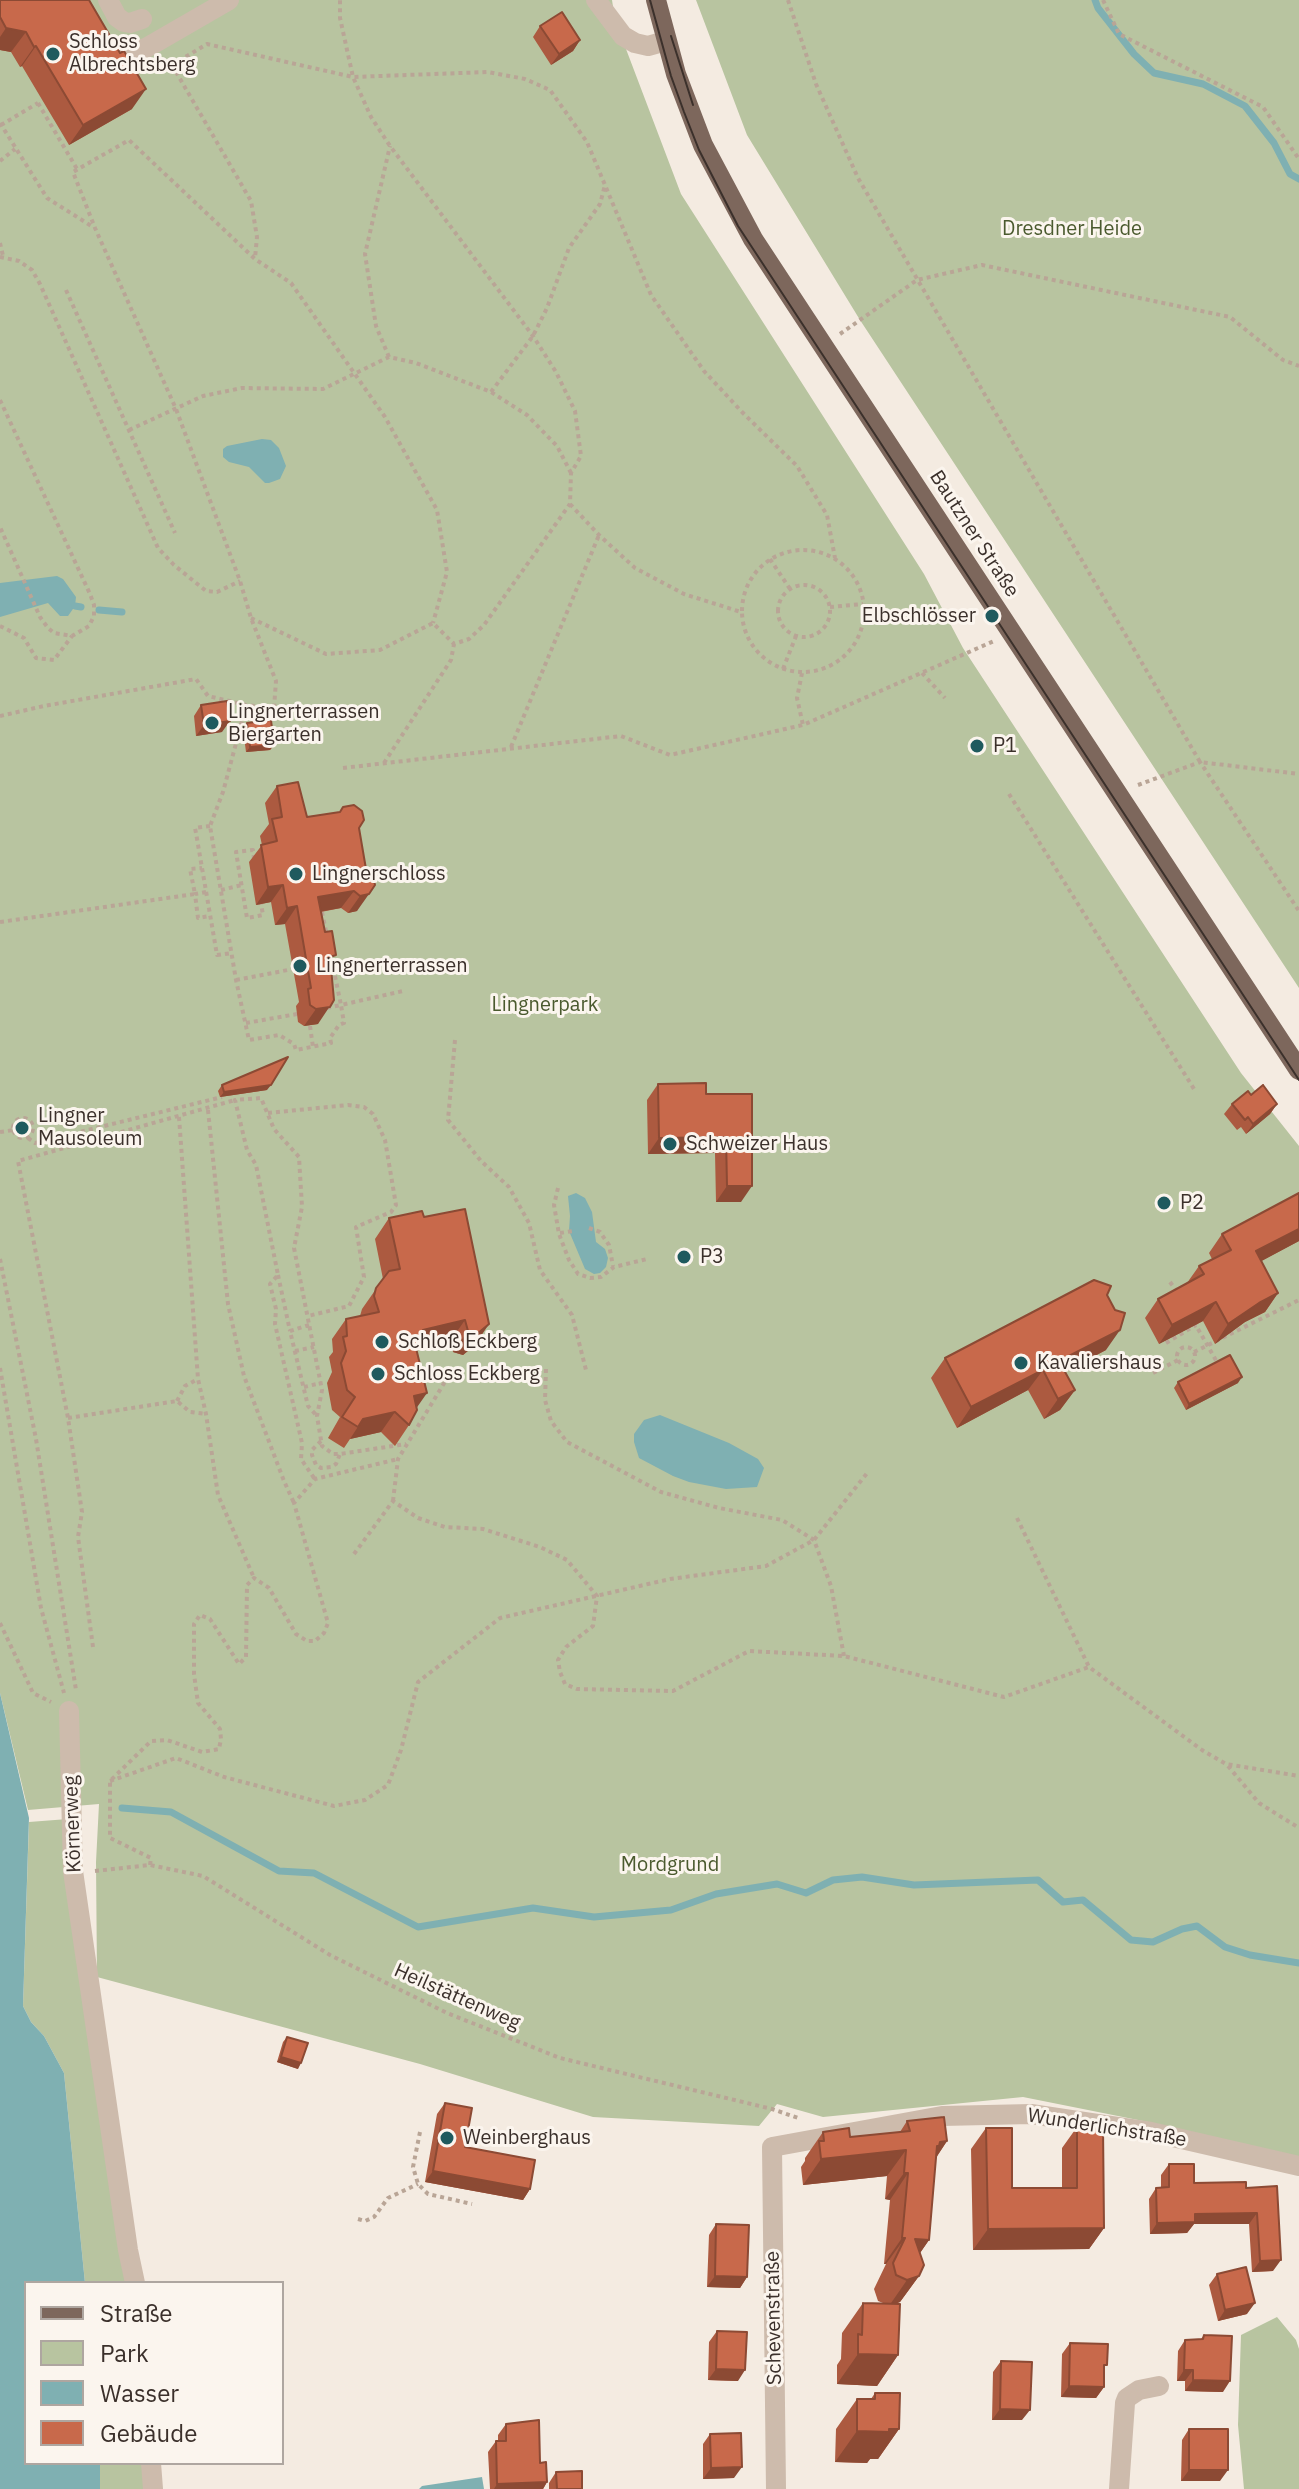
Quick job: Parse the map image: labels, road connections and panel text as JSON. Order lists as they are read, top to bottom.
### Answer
{
  "streets": {
    "main road": ["Bautzner Straße"],
    "street": ["Körnerweg", "Wunderlichstraße", "Schevenstraße"],
    "path": ["Heilstättenweg"]
  },
  "crossings": [
    ["Körnerweg", "Heilstättenweg"],
    ["Wunderlichstraße", "Schevenstraße"]
  ],
  "parks": ["Dresdner Heide", "Lingnerpark", "Mordgrund"],
  "places": [
    "Schloss Albrechtsberg",
    "Elbschlösser",
    "Lingnerterrassen Biergarten",
    "P1",
    "Lingnerschloss",
    "Lingnerterrassen",
    "Lingner Mausoleum",
    "Schweizer Haus",
    "P2",
    "P3",
    "Schloß Eckberg",
    "Kavaliershaus",
    "Schloss Eckberg",
    "Weinberghaus"
  ],
  "legend": [
    "Straße",
    "Park",
    "Wasser",
    "Gebäude"
  ]
}
